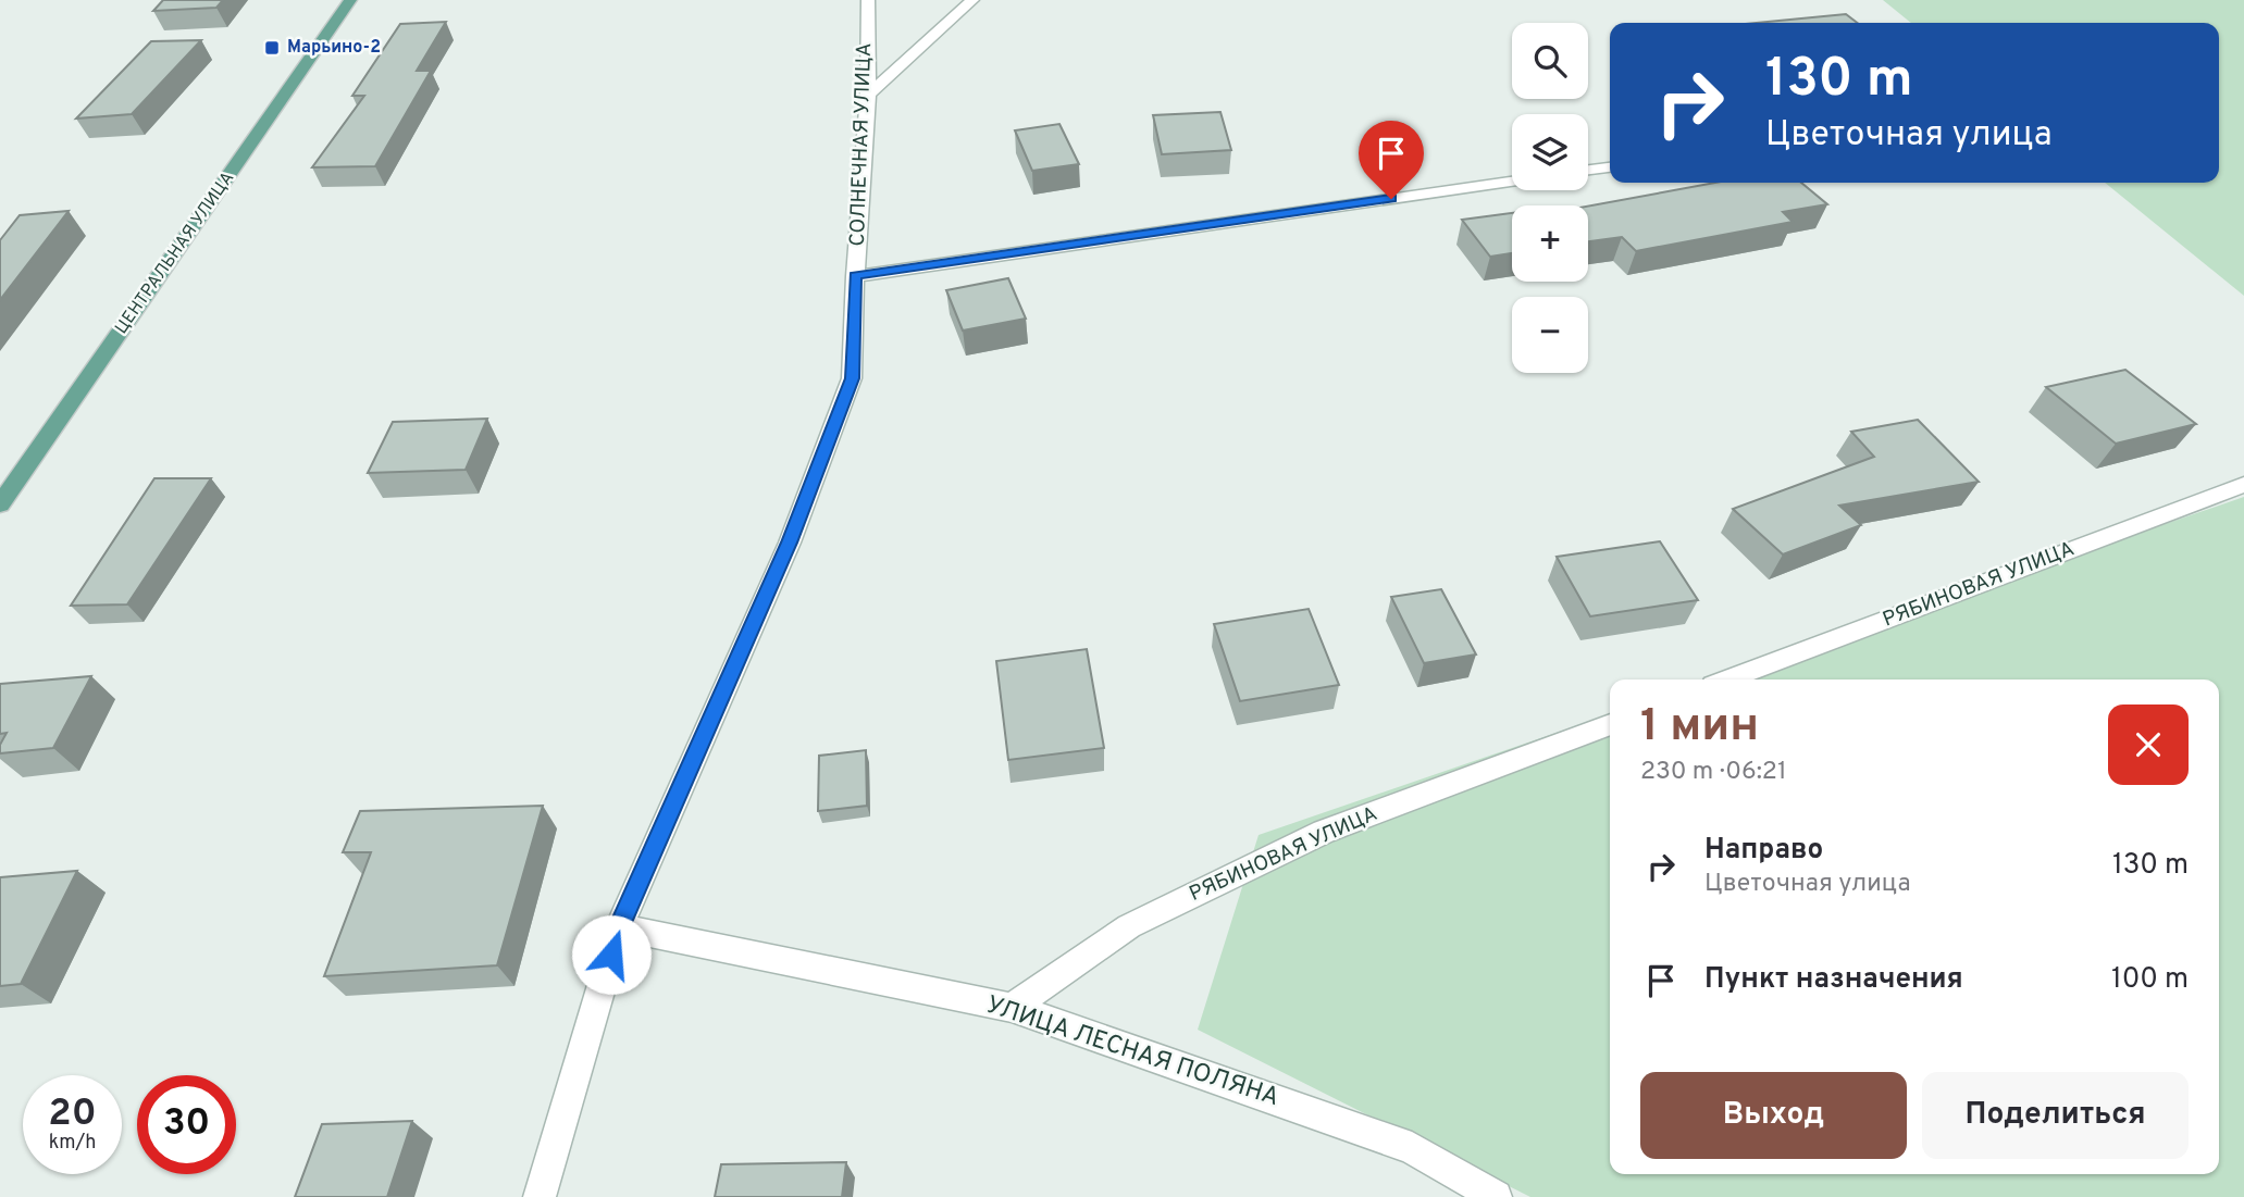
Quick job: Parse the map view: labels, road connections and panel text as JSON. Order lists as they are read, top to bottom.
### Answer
{
  "streets": {
    "main road": ["ЦЕНТРАЛЬНАЯ УЛИЦА"],
    "street": ["СОЛНЕЧНАЯ УЛИЦА", "РЯБИНОВАЯ УЛИЦА", "УЛИЦА ЛЕСНАЯ ПОЛЯНА"]
  },
  "crossings": [
    ["СОЛНЕЧНАЯ УЛИЦА", "УЛИЦА ЛЕСНАЯ ПОЛЯНА"],
    ["РЯБИНОВАЯ УЛИЦА", "УЛИЦА ЛЕСНАЯ ПОЛЯНА"]
  ],
  "places": {
    "transit": ["Марьино-2"]
  },
  "page": {
    "map_buttons": ["+", "−"],
    "turn": ["130 m", "Цветочная улица"],
    "heading": ["1 мин", "230 m · 06:21"],
    "list": [
      {
        "name": "Направо",
        "note": "Цветочная улица",
        "value": "130 m"
      },
      {
        "name": "Пункт назначения",
        "value": "100 m"
      }
    ],
    "buttons": ["Выход", "Поделиться"],
    "speed": "20 km/h",
    "limit": "30"
  }
}
